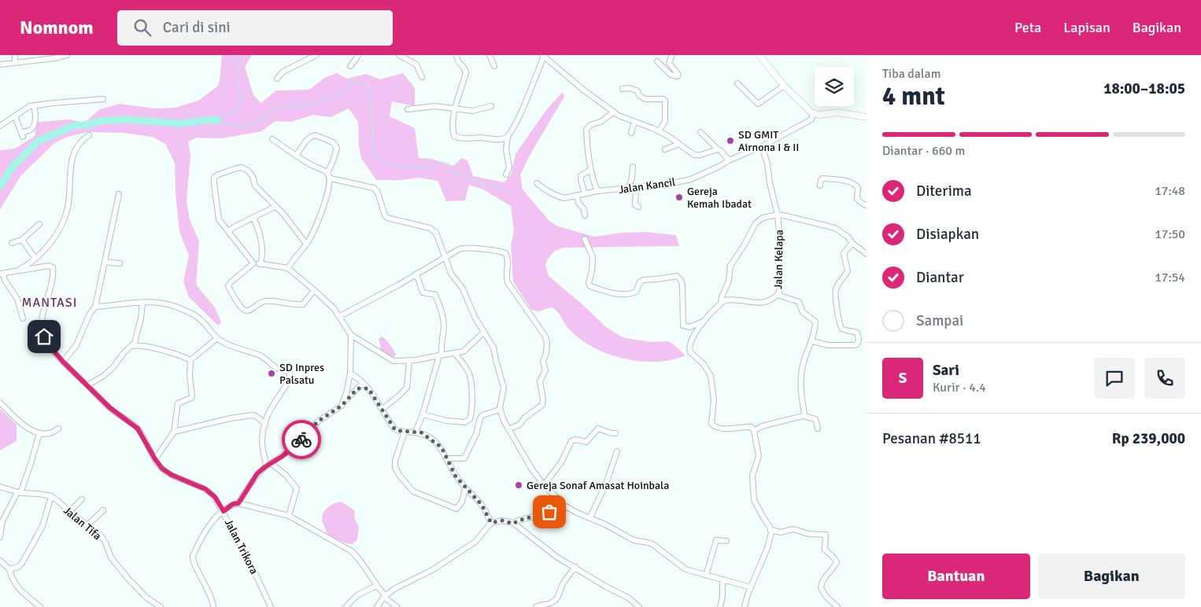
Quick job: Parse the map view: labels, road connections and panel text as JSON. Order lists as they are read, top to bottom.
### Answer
{
  "streets": {
    "street": [
      "Jalan Kancil",
      "Jalan Kelapa",
      "Jalan Tifa",
      "Jalan Trikora"
    ]
  },
  "crossings": [
    ["Jalan Kancil", "Jalan Kelapa"]
  ],
  "districts": ["MANTASI"],
  "places": [
    "SD GMIT Airnona I & II",
    "Gereja Kemah Ibadat",
    "SD Inpres Palsatu",
    "Gereja Sonaf Amasat Hoinbala"
  ],
  "page": {
    "header": "Nomnom",
    "search": "Cari di sini",
    "nav": ["Peta", "Lapisan", "Bagikan"],
    "heading": ["4 mnt", "Tiba dalam", "18:00–18:05"],
    "panel": [
      "Sari",
      "Kurir · 4.4",
      "Pesanan #8511",
      "Rp 239,000"
    ],
    "bar": "Diantar · 660 m",
    "list": [
      ["Diterima", "17:48"],
      ["Disiapkan", "17:50"],
      ["Diantar", "17:54"],
      "Sampai"
    ],
    "round": "S",
    "buttons": ["Bantuan", "Bagikan"]
  }
}
